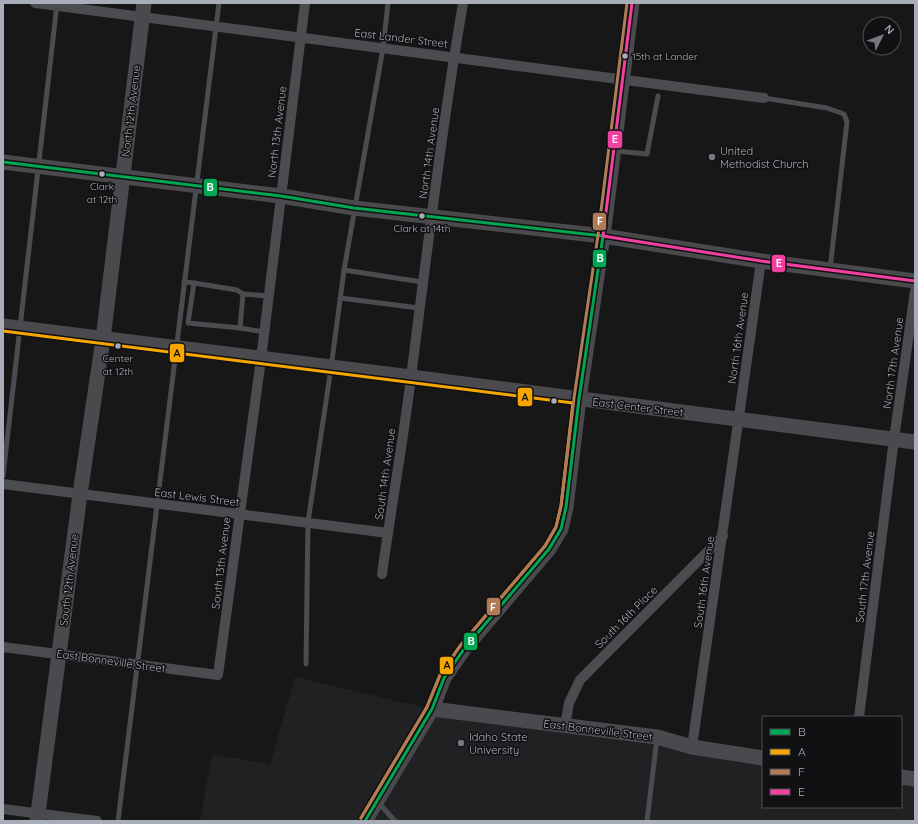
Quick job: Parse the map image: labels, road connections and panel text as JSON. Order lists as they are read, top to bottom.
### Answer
{
  "streets": {
    "street": [
      "East Lander Street",
      "North 12th Avenue",
      "North 13th Avenue",
      "North 14th Avenue",
      "North 16th Avenue",
      "North 17th Avenue",
      "East Center Street",
      "South 14th Avenue",
      "East Lewis Street",
      "South 13th Avenue",
      "South 17th Avenue",
      "South 12th Avenue",
      "South 16th Avenue",
      "South 16th Place",
      "East Bonneville Street"
    ]
  },
  "crossings": [
    ["East Lander Street", "North 12th Avenue"],
    ["East Lander Street", "North 13th Avenue"],
    ["East Lander Street", "North 14th Avenue"],
    ["North 12th Avenue", "East Center Street"],
    ["North 12th Avenue", "South 12th Avenue"],
    ["North 13th Avenue", "East Center Street"],
    ["North 13th Avenue", "South 13th Avenue"],
    ["North 14th Avenue", "East Center Street"],
    ["North 14th Avenue", "South 14th Avenue"],
    ["North 16th Avenue", "East Center Street"],
    ["North 16th Avenue", "South 16th Avenue"],
    ["North 17th Avenue", "East Center Street"],
    ["North 17th Avenue", "South 17th Avenue"],
    ["East Center Street", "South 14th Avenue"],
    ["East Center Street", "South 13th Avenue"],
    ["East Center Street", "South 17th Avenue"],
    ["East Center Street", "South 12th Avenue"],
    ["East Center Street", "South 16th Avenue"],
    ["South 14th Avenue", "East Lewis Street"],
    ["East Lewis Street", "South 13th Avenue"],
    ["East Lewis Street", "South 12th Avenue"],
    ["South 13th Avenue", "East Bonneville Street"],
    ["South 12th Avenue", "East Bonneville Street"],
    ["South 16th Avenue", "South 16th Place"],
    ["South 16th Avenue", "East Bonneville Street"],
    ["South 16th Place", "East Bonneville Street"]
  ],
  "places": [
    "15th at Lander",
    "United Methodist Church",
    "Clark at 12th",
    "Clark at 14th",
    "Center at 12th",
    "Idaho State University"
  ],
  "lines": [
    "transit line F",
    "transit line E",
    "transit line B",
    "transit line A"
  ],
  "legend": [
    "B",
    "A",
    "F",
    "E"
  ],
  "north": "top right"
}
